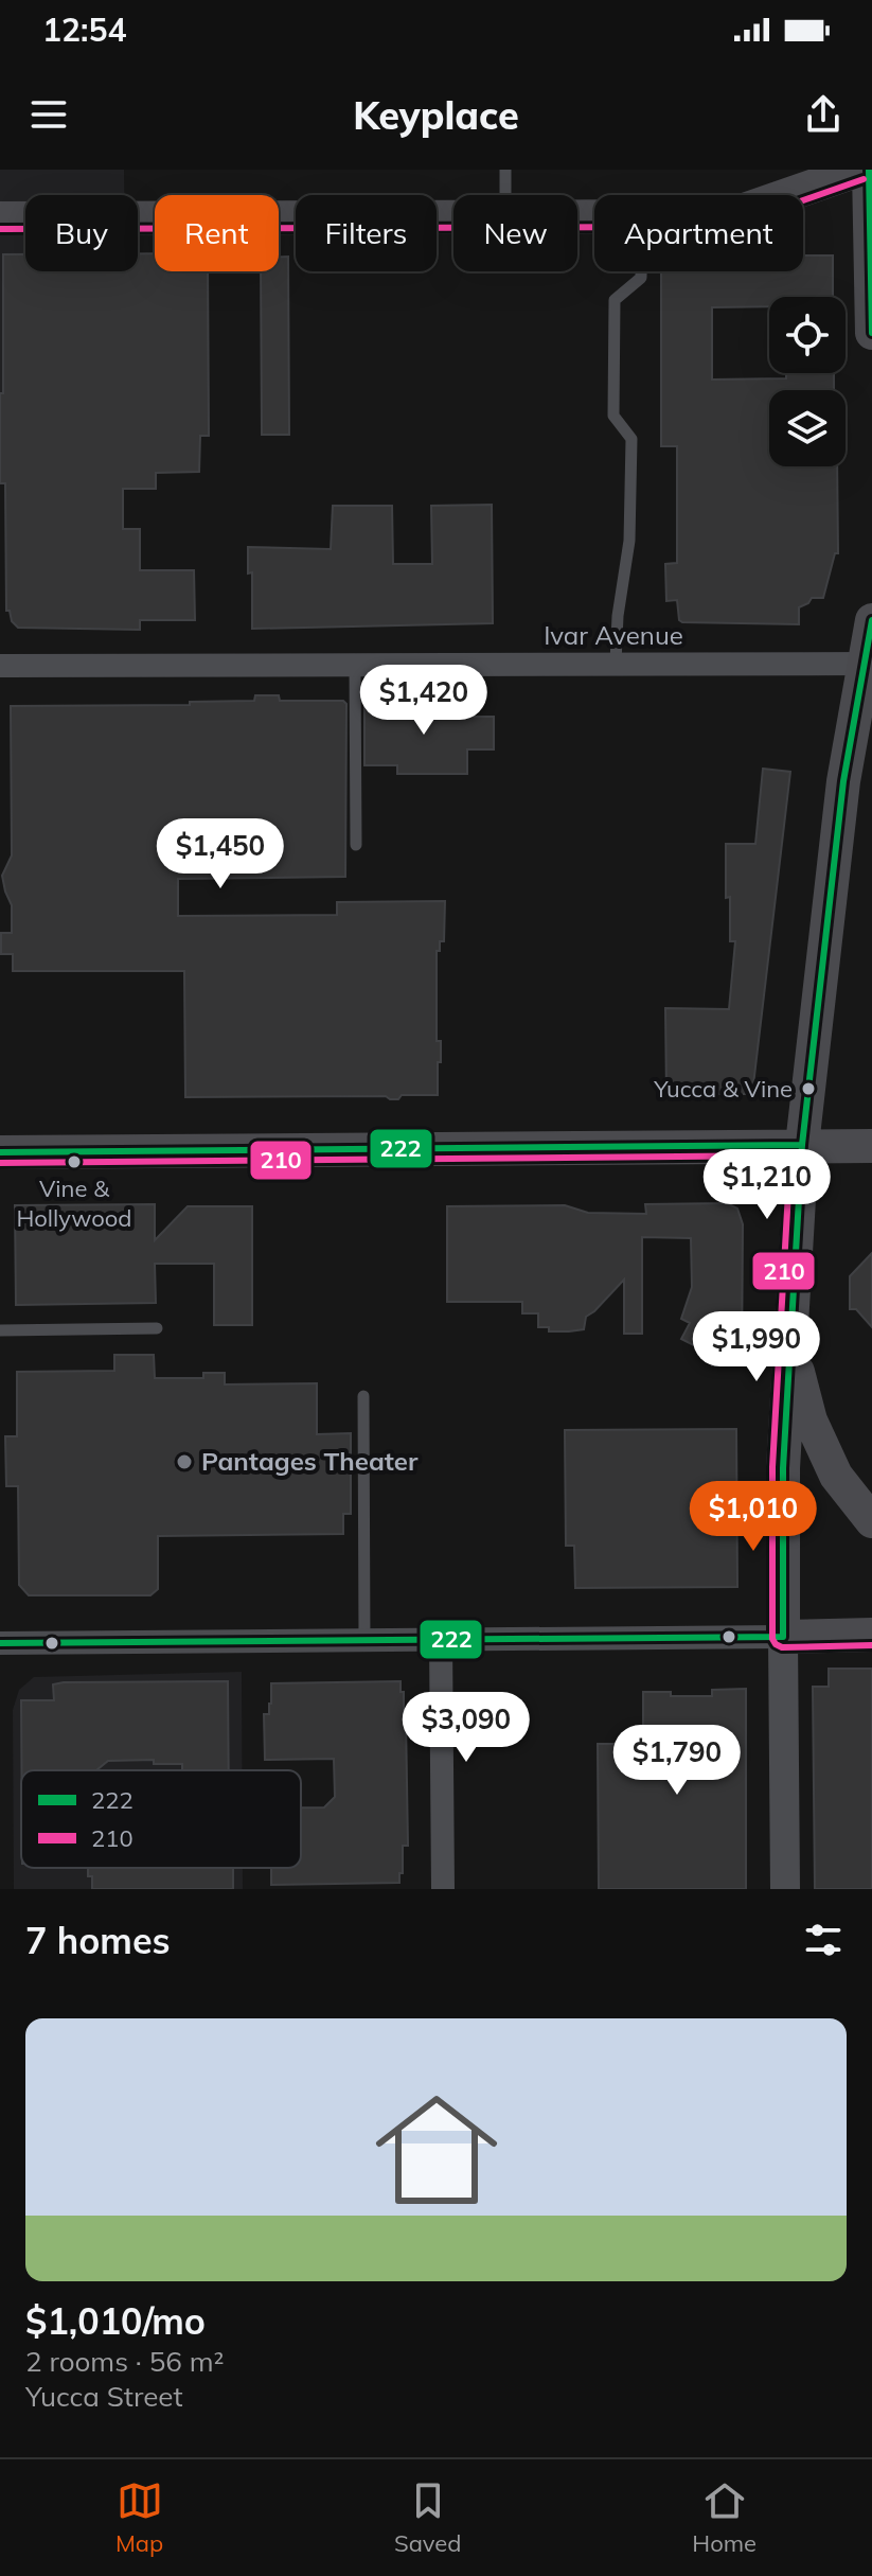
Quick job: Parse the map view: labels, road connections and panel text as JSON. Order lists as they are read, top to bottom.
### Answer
{
  "streets": {
    "street": ["Ivar Avenue"]
  },
  "places": ["Yucca & Vine", "Vine & Hollywood", "Pantages Theater"],
  "lines": ["transit line 222", "transit line 210"],
  "legend": ["222", "210"],
  "page": {
    "status": "12:54",
    "header": "Keyplace",
    "chip": [
      "Buy",
      "Rent",
      "Filters",
      "New",
      "Apartment"
    ],
    "price": [
      "$1,420",
      "$1,450",
      "$1,210",
      "$1,990",
      "$1,010",
      "$3,090",
      "$1,790"
    ],
    "heading": "7 homes",
    "list": [
      {
        "name": "$1,010/mo",
        "note": "2 rooms · 56 m² · Yucca Street"
      }
    ],
    "tabs": ["Map", "Saved", "Home"]
  }
}
